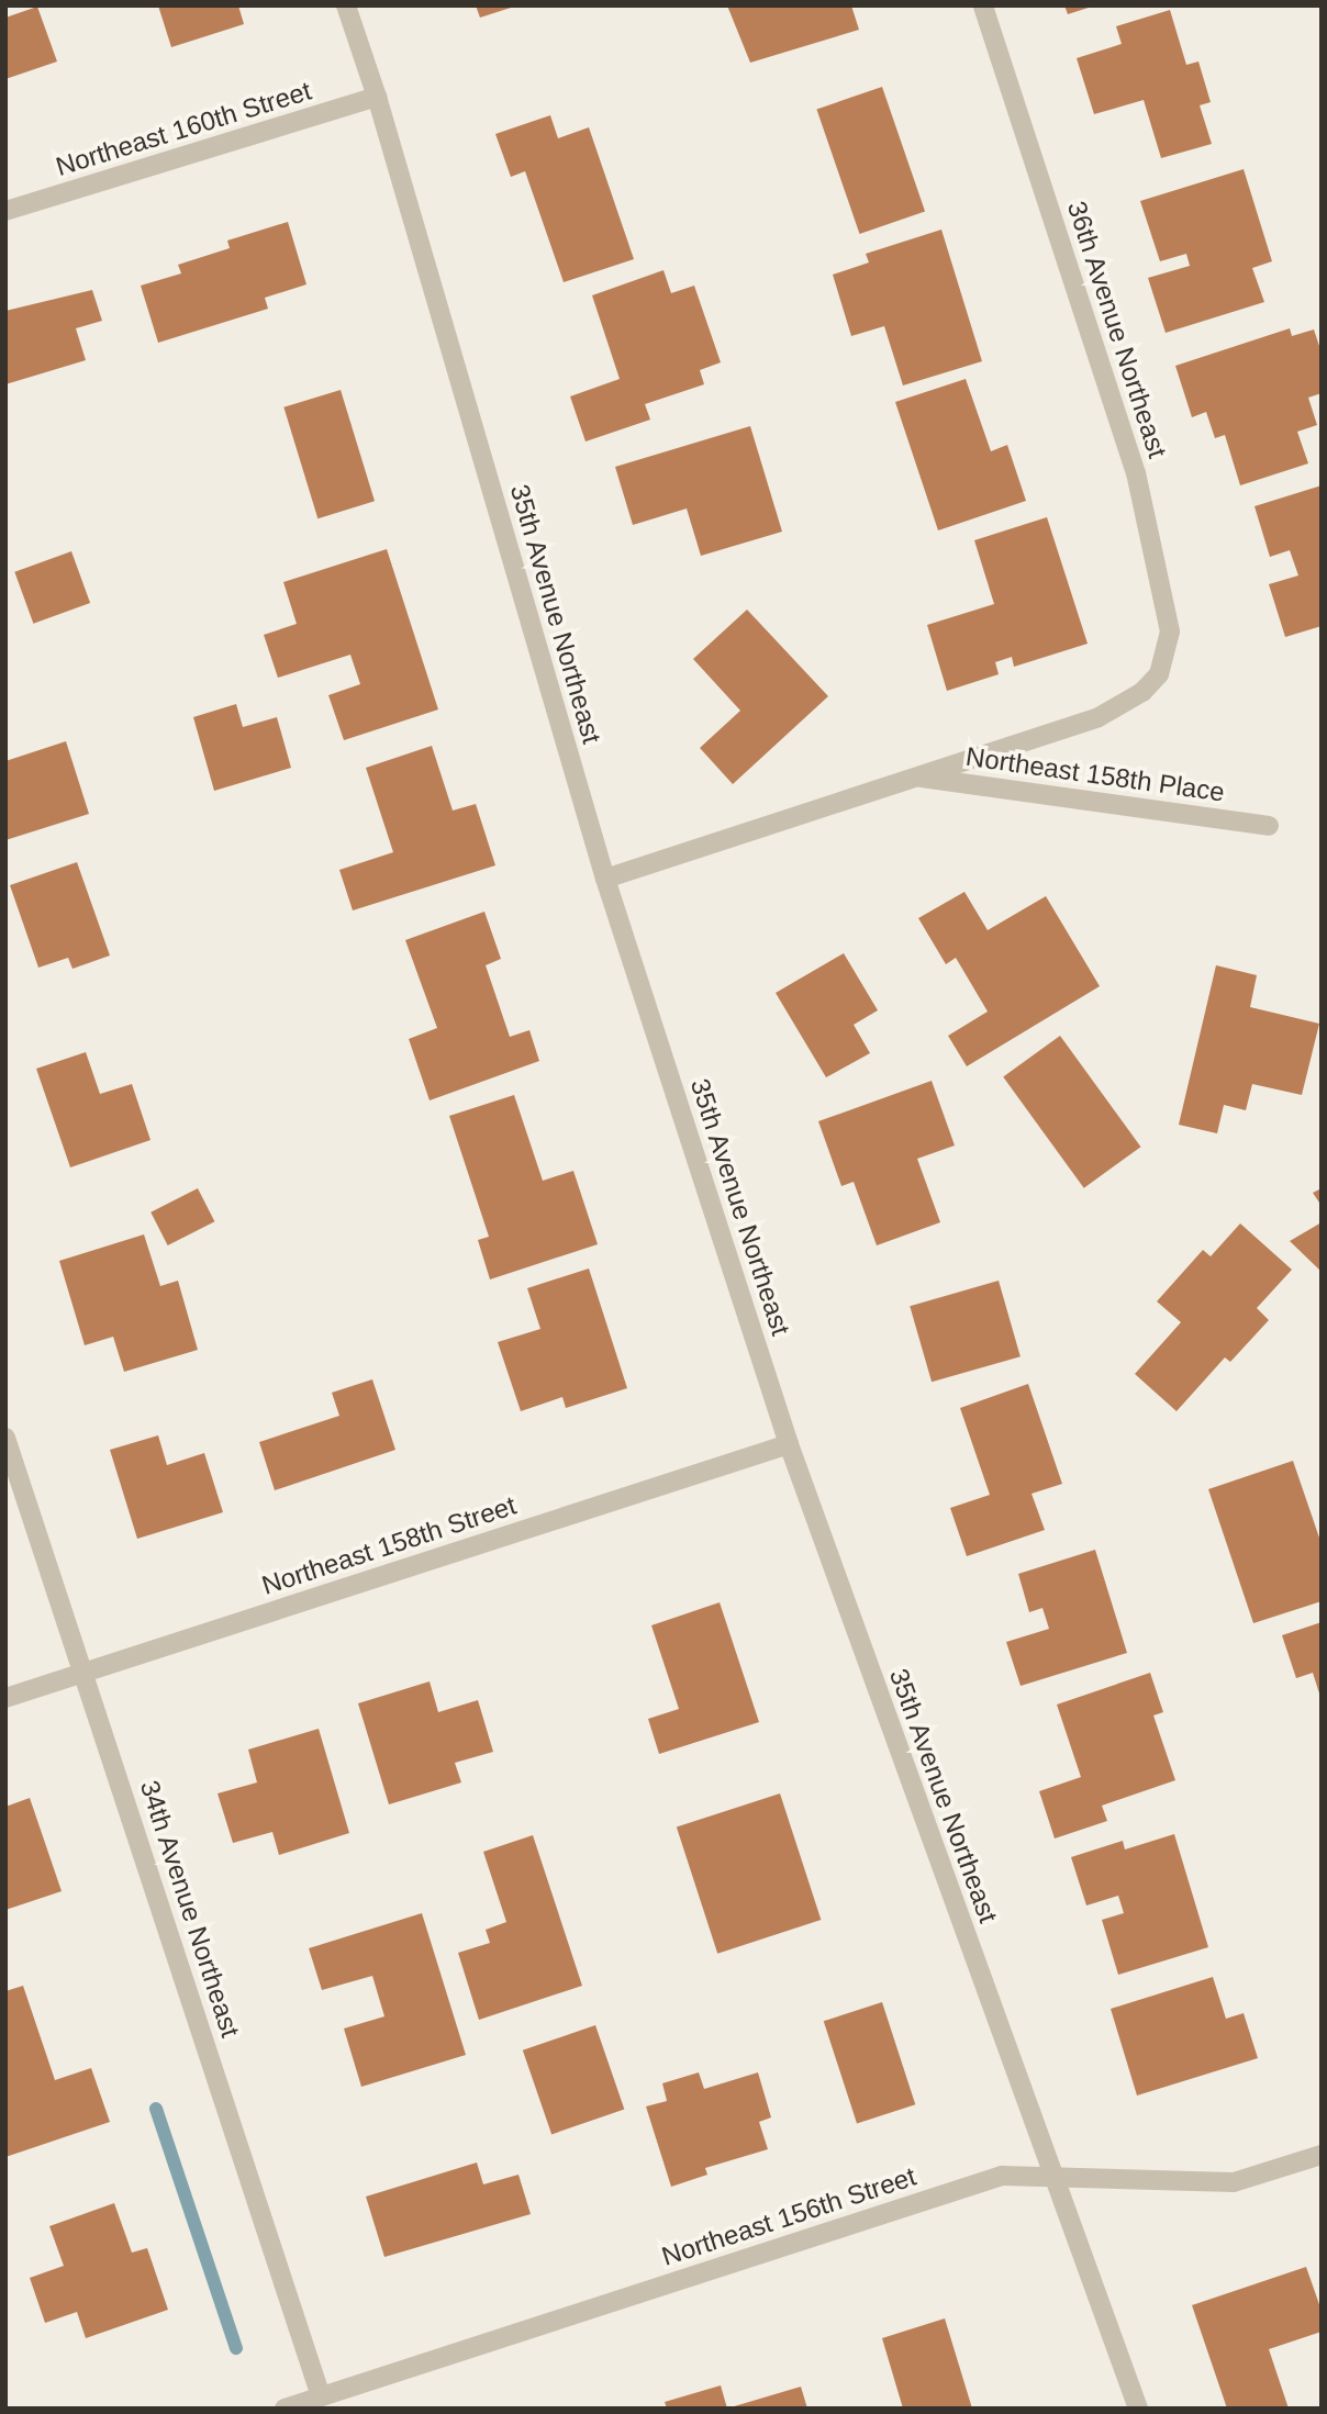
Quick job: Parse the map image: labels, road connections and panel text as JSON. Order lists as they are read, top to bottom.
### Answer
{
  "streets": {
    "street": [
      "Northeast 160th Street",
      "36th Avenue Northeast",
      "35th Avenue Northeast",
      "Northeast 158th Place",
      "Northeast 158th Street",
      "34th Avenue Northeast",
      "Northeast 156th Street"
    ]
  },
  "crossings": [
    ["Northeast 160th Street", "35th Avenue Northeast"],
    ["36th Avenue Northeast", "Northeast 158th Place"],
    ["35th Avenue Northeast", "Northeast 158th Place"],
    ["35th Avenue Northeast", "Northeast 158th Street"],
    ["35th Avenue Northeast", "Northeast 156th Street"],
    ["Northeast 158th Street", "34th Avenue Northeast"],
    ["34th Avenue Northeast", "Northeast 156th Street"]
  ]
}
